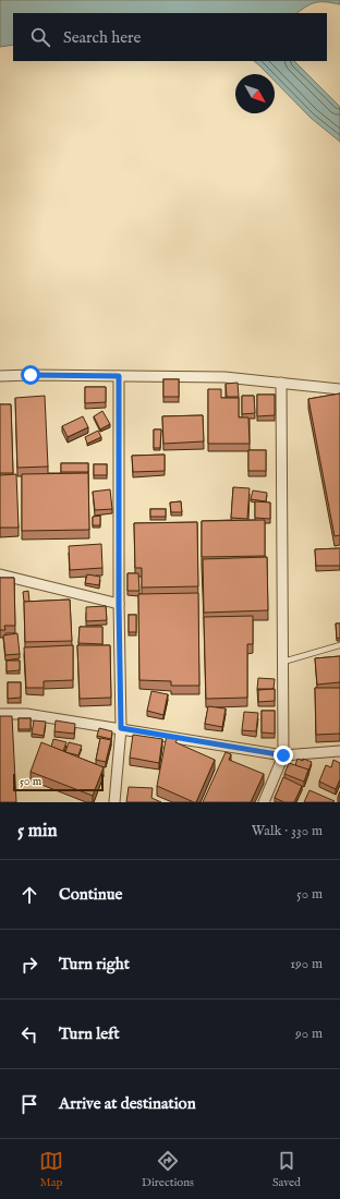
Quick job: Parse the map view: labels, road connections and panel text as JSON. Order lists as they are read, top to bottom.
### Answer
{
  "scale_bar": "50 m",
  "north": "bottom right",
  "page": {
    "search": "Search here",
    "scale": "50 m",
    "heading": ["5 min", "Walk · 330 m"],
    "list": [
      ["Continue", "50 m"],
      ["Turn right", "190 m"],
      ["Turn left", "90 m"],
      "Arrive at destination"
    ],
    "nav": ["Map", "Directions", "Saved"]
  }
}
